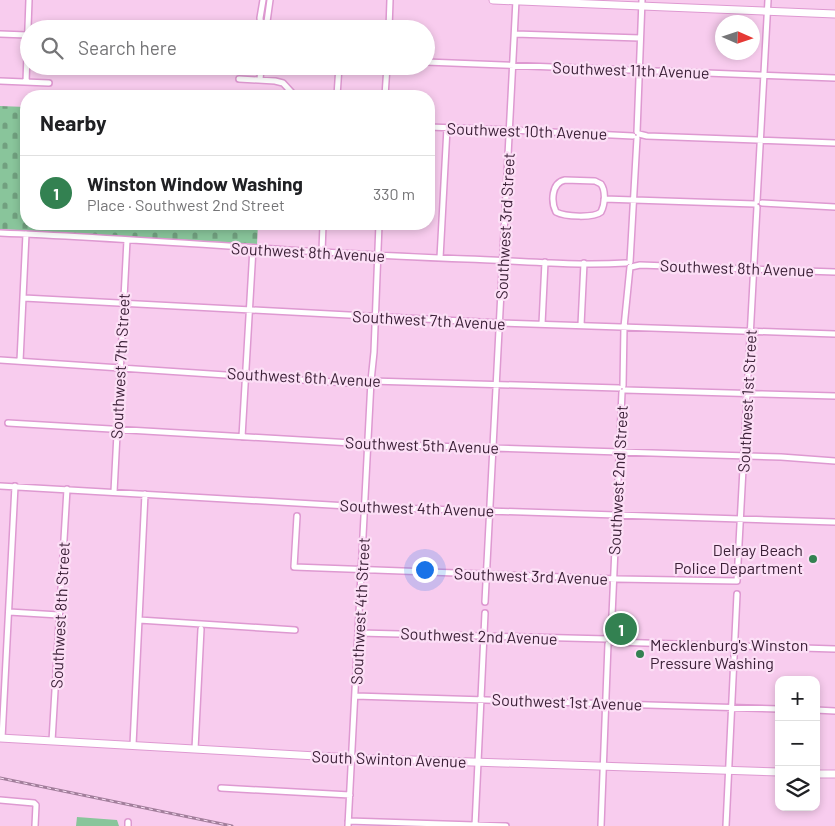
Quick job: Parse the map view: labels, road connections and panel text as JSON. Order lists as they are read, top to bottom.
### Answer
{
  "streets": {
    "street": [
      "Southwest 11th Avenue",
      "Southwest 10th Avenue",
      "Southwest 3rd Street",
      "Southwest 8th Avenue",
      "Southwest 7th Avenue",
      "Southwest 7th Street",
      "Southwest 6th Avenue",
      "Southwest 1st Street",
      "Southwest 5th Avenue",
      "Southwest 2nd Street",
      "Southwest 4th Avenue",
      "Southwest 3rd Avenue",
      "Southwest 4th Street",
      "Southwest 8th Street",
      "Southwest 2nd Avenue",
      "Southwest 1st Avenue",
      "South Swinton Avenue"
    ]
  },
  "crossings": [
    ["Southwest 11th Avenue", "Southwest 3rd Street"],
    ["Southwest 11th Avenue", "Southwest 1st Street"],
    ["Southwest 11th Avenue", "Southwest 2nd Street"],
    ["Southwest 10th Avenue", "Southwest 3rd Street"],
    ["Southwest 10th Avenue", "Southwest 1st Street"],
    ["Southwest 10th Avenue", "Southwest 2nd Street"],
    ["Southwest 3rd Street", "Southwest 8th Avenue"],
    ["Southwest 3rd Street", "Southwest 7th Avenue"],
    ["Southwest 3rd Street", "Southwest 6th Avenue"],
    ["Southwest 3rd Street", "Southwest 5th Avenue"],
    ["Southwest 3rd Street", "Southwest 4th Avenue"],
    ["Southwest 3rd Street", "Southwest 3rd Avenue"],
    ["Southwest 8th Avenue", "Southwest 7th Street"],
    ["Southwest 8th Avenue", "Southwest 1st Street"],
    ["Southwest 8th Avenue", "Southwest 2nd Street"],
    ["Southwest 8th Avenue", "Southwest 4th Street"],
    ["Southwest 7th Avenue", "Southwest 7th Street"],
    ["Southwest 7th Avenue", "Southwest 1st Street"],
    ["Southwest 7th Avenue", "Southwest 2nd Street"],
    ["Southwest 7th Avenue", "Southwest 4th Street"],
    ["Southwest 7th Street", "Southwest 6th Avenue"],
    ["Southwest 7th Street", "Southwest 5th Avenue"],
    ["Southwest 7th Street", "Southwest 4th Avenue"],
    ["Southwest 6th Avenue", "Southwest 1st Street"],
    ["Southwest 6th Avenue", "Southwest 2nd Street"],
    ["Southwest 6th Avenue", "Southwest 4th Street"],
    ["Southwest 1st Street", "Southwest 5th Avenue"],
    ["Southwest 1st Street", "Southwest 4th Avenue"],
    ["Southwest 1st Street", "Southwest 3rd Avenue"],
    ["Southwest 5th Avenue", "Southwest 2nd Street"],
    ["Southwest 5th Avenue", "Southwest 4th Street"],
    ["Southwest 2nd Street", "Southwest 4th Avenue"],
    ["Southwest 2nd Street", "Southwest 3rd Avenue"],
    ["Southwest 2nd Street", "Southwest 2nd Avenue"],
    ["Southwest 2nd Street", "Southwest 1st Avenue"],
    ["Southwest 2nd Street", "South Swinton Avenue"],
    ["Southwest 4th Avenue", "Southwest 4th Street"],
    ["Southwest 4th Avenue", "Southwest 8th Street"],
    ["Southwest 3rd Avenue", "Southwest 4th Street"],
    ["Southwest 4th Street", "Southwest 2nd Avenue"],
    ["Southwest 4th Street", "Southwest 1st Avenue"],
    ["Southwest 4th Street", "South Swinton Avenue"],
    ["Southwest 8th Street", "South Swinton Avenue"]
  ],
  "places": ["Delray Beach Police Department", "Mecklenburg's Winston Pressure Washing"],
  "north": "right",
  "page": {
    "search": "Search here",
    "heading": "Nearby",
    "list": [
      {
        "mark": "1",
        "name": "Winston Window Washing",
        "note": "Place · Southwest 2nd Street",
        "value": "330 m"
      }
    ],
    "pins": "1",
    "map_buttons": ["+", "−"]
  }
}
